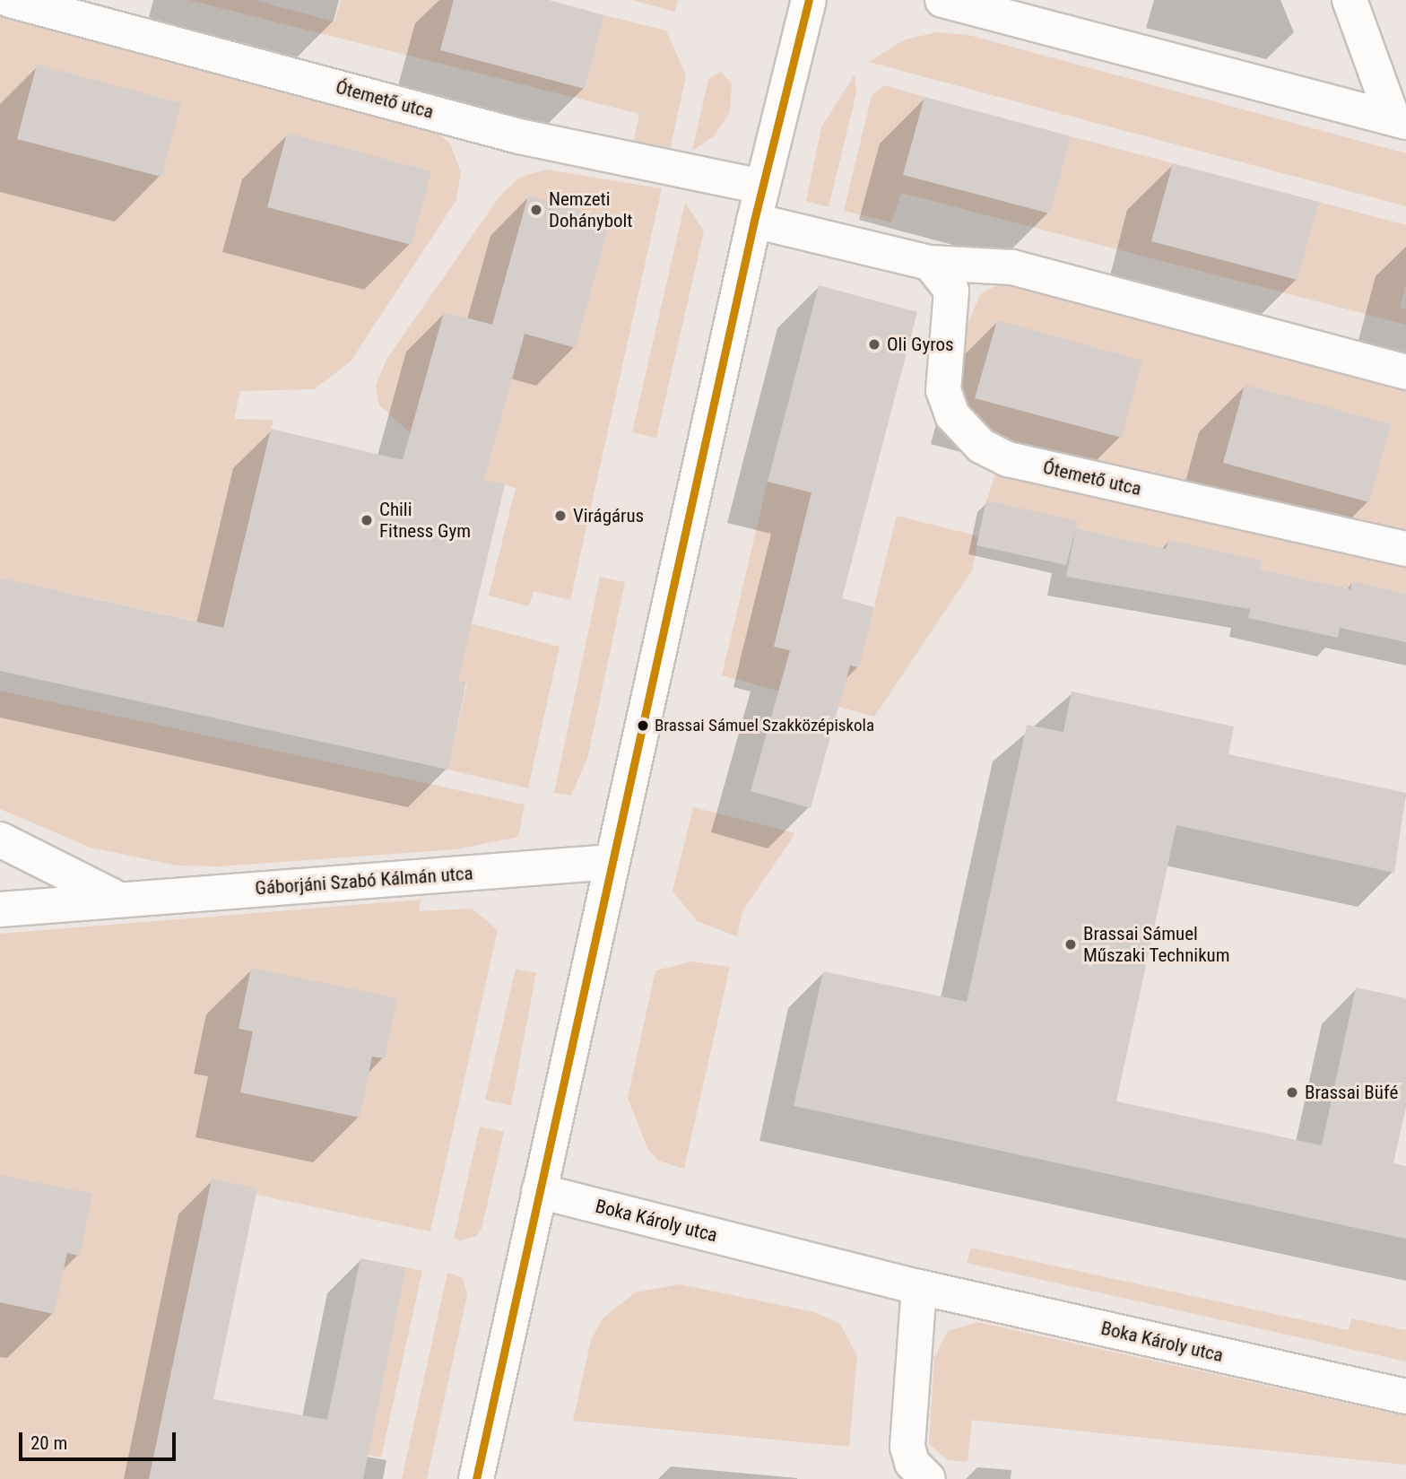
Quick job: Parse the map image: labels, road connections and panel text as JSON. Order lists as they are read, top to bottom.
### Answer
{
  "streets": {
    "street": ["Ótemető utca", "Gáborjáni Szabó Kálmán utca", "Boka Károly utca"]
  },
  "places": [
    "Nemzeti Dohánybolt",
    "Oli Gyros",
    "Virágárus",
    "Chili Fitness Gym",
    "Brassai Sámuel Szakközépiskola",
    "Brassai Sámuel Műszaki Technikum",
    "Brassai Büfé"
  ],
  "scale_bar": "20 m"
}
